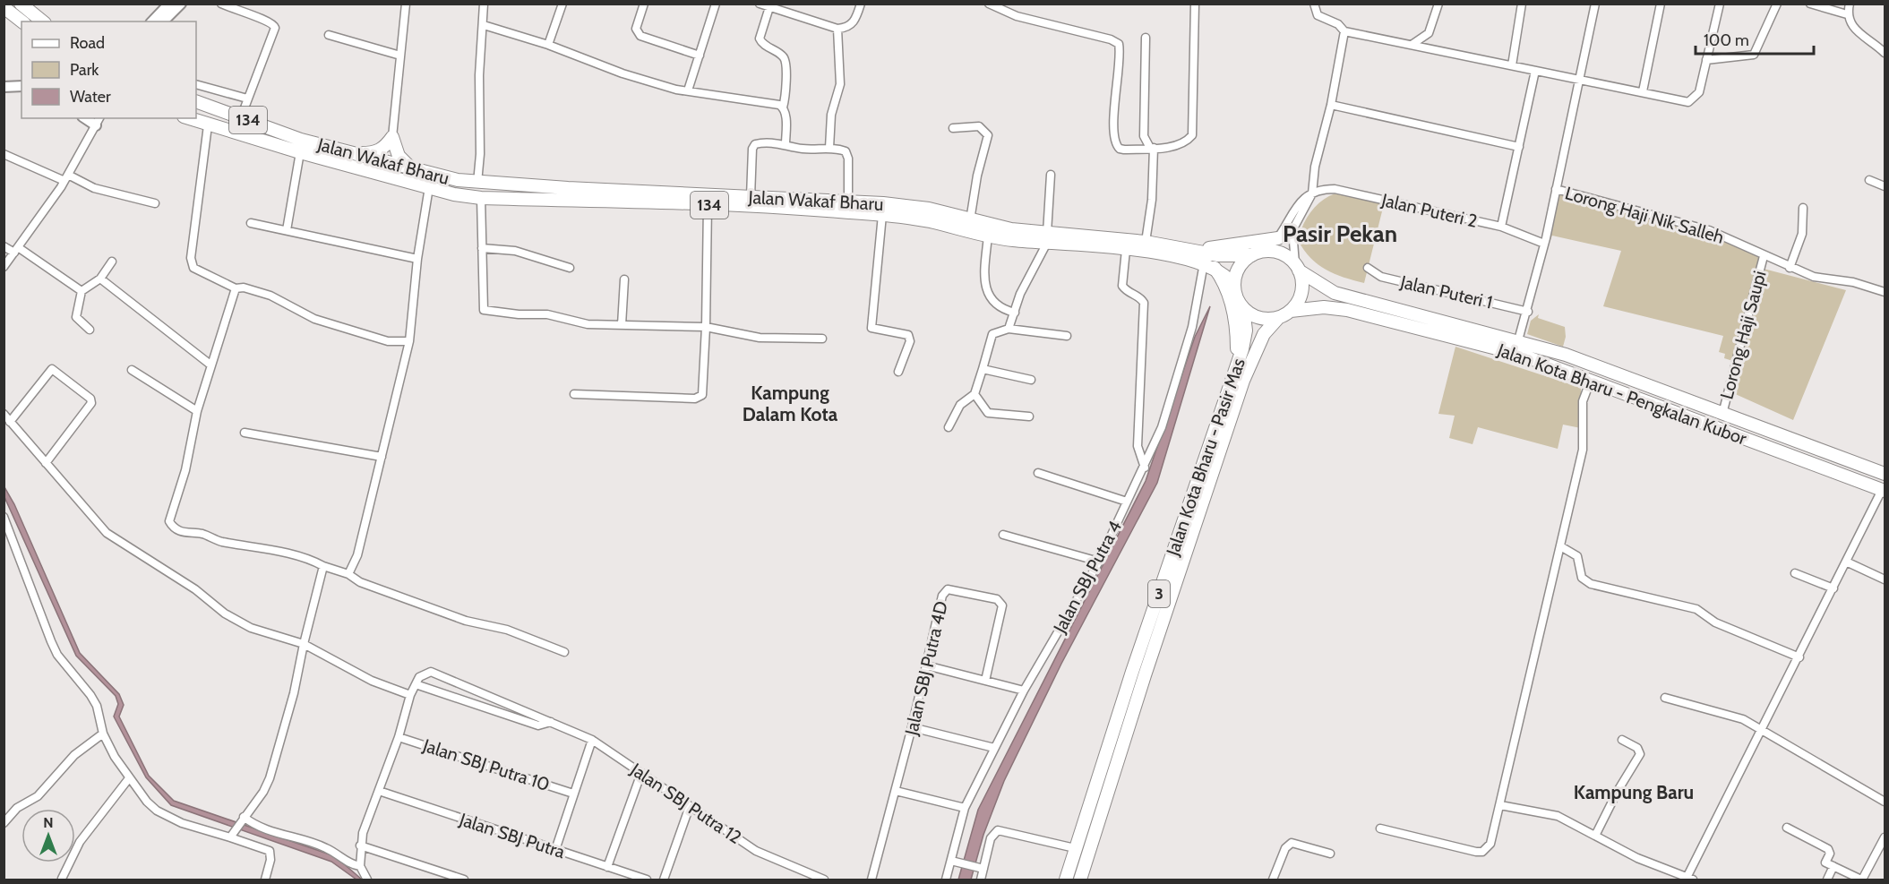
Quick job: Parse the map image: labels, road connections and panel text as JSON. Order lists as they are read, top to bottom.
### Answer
{
  "streets": {
    "main road": [
      "134",
      "Jalan Wakaf Bharu",
      "Jalan Kota Bharu - Pengkalan Kubor",
      "Jalan Kota Bharu - Pasir Mas",
      "3"
    ],
    "street": [
      "Jalan Puteri 2",
      "Lorong Haji Nik Salleh",
      "Jalan Puteri 1",
      "Lorong Haji Saupi",
      "Jalan SBJ Putra 4",
      "Jalan SBJ Putra 4D",
      "Jalan SBJ Putra 10",
      "Jalan SBJ Putra 12",
      "Jalan SBJ Putra"
    ]
  },
  "crossings": [
    ["Jalan Wakaf Bharu", "Jalan Kota Bharu - Pengkalan Kubor"],
    ["Jalan Wakaf Bharu", "Jalan Kota Bharu - Pasir Mas"],
    ["Jalan Wakaf Bharu", "Jalan SBJ Putra 4"],
    ["Lorong Haji Nik Salleh", "Lorong Haji Saupi"],
    ["Lorong Haji Saupi", "Jalan Kota Bharu - Pengkalan Kubor"],
    ["Jalan Kota Bharu - Pengkalan Kubor", "Jalan Kota Bharu - Pasir Mas"]
  ],
  "districts": ["Pasir Pekan", "Kampung Dalam Kota", "Kampung Baru"],
  "legend": ["Road", "Park", "Water"],
  "scale_bar": "100 m",
  "north": "top"
}
